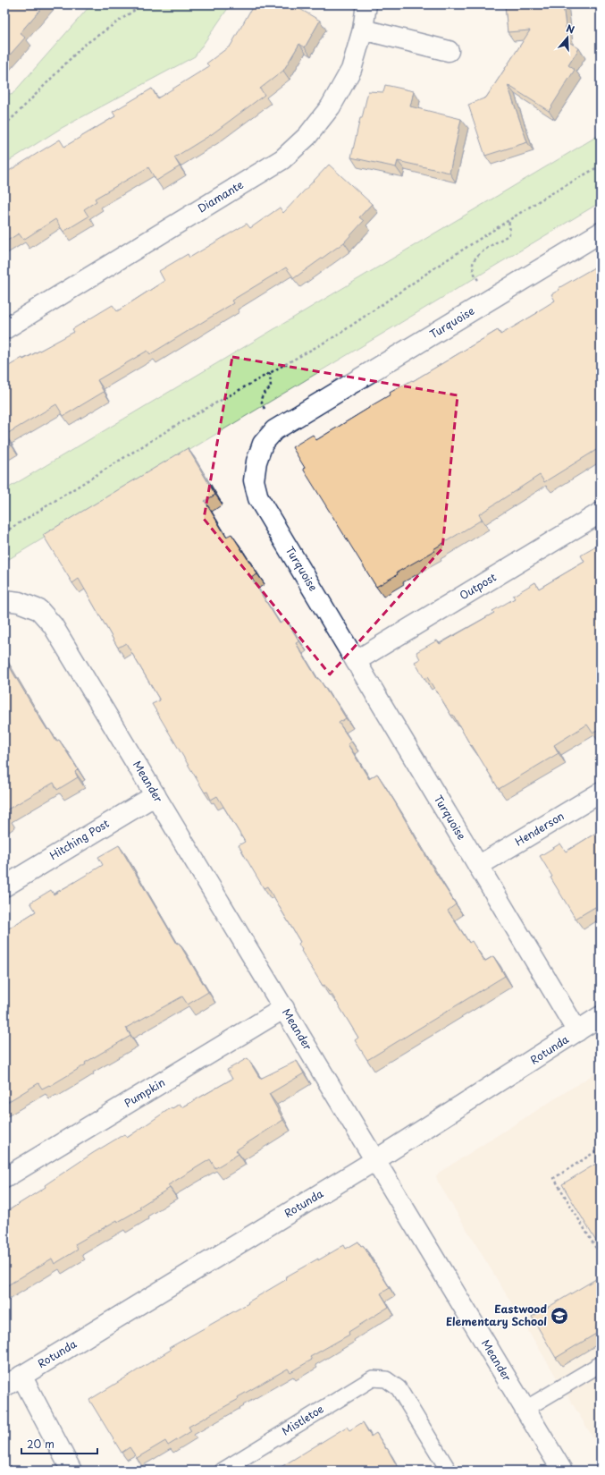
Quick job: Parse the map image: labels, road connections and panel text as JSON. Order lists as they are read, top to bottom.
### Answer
{
  "streets": {
    "street": [
      "Diamante",
      "Turquoise",
      "Outpost",
      "Meander",
      "Henderson",
      "Hitching Post",
      "Rotunda",
      "Pumpkin"
    ],
    "lane": ["Mistletoe"]
  },
  "crossings": [
    ["Turquoise", "Outpost"],
    ["Turquoise", "Henderson"],
    ["Turquoise", "Rotunda"],
    ["Meander", "Hitching Post"],
    ["Meander", "Rotunda"],
    ["Meander", "Pumpkin"]
  ],
  "places": {
    "school or university": ["Eastwood Elementary School"]
  },
  "scale_bar": "20 m",
  "north": "top"
}
